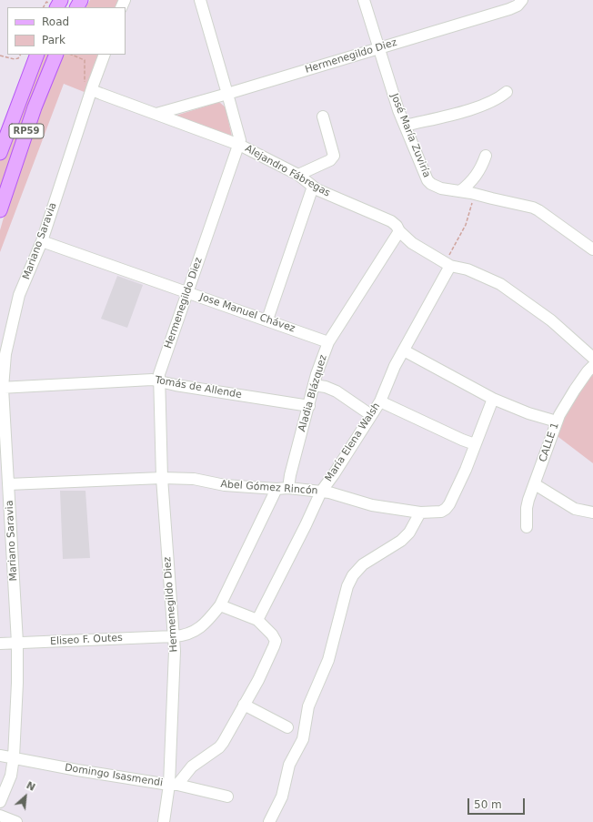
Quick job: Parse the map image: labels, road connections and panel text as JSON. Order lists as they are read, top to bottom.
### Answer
{
  "streets": {
    "main road": ["RP59"],
    "street": [
      "Hermenegildo Diez",
      "José María Zuviría",
      "Alejandro Fábregas",
      "Mariano Saravia",
      "Jose Manuel Chávez",
      "Tomás de Allende",
      "Aladia Blázquez",
      "María Elena Walsh",
      "CALLE 1",
      "Abel Gómez Rincón",
      "Eliseo F. Outes",
      "Domingo Isasmendi"
    ]
  },
  "crossings": [
    ["Hermenegildo Diez", "José María Zuviría"],
    ["Hermenegildo Diez", "Alejandro Fábregas"],
    ["Hermenegildo Diez", "Jose Manuel Chávez"],
    ["Hermenegildo Diez", "Tomás de Allende"],
    ["Hermenegildo Diez", "Abel Gómez Rincón"],
    ["Hermenegildo Diez", "Eliseo F. Outes"],
    ["Hermenegildo Diez", "Domingo Isasmendi"],
    ["Alejandro Fábregas", "Mariano Saravia"],
    ["Alejandro Fábregas", "Aladia Blázquez"],
    ["Alejandro Fábregas", "María Elena Walsh"],
    ["Mariano Saravia", "Jose Manuel Chávez"],
    ["Mariano Saravia", "Tomás de Allende"],
    ["Mariano Saravia", "Abel Gómez Rincón"],
    ["Mariano Saravia", "Eliseo F. Outes"],
    ["Mariano Saravia", "Domingo Isasmendi"],
    ["Jose Manuel Chávez", "Aladia Blázquez"],
    ["Tomás de Allende", "Aladia Blázquez"],
    ["Aladia Blázquez", "Abel Gómez Rincón"],
    ["María Elena Walsh", "Abel Gómez Rincón"],
    ["Abel Gómez Rincón", "Eliseo F. Outes"]
  ],
  "legend": ["Road", "Park"],
  "scale_bar": "50 m",
  "north": "top right"
}
